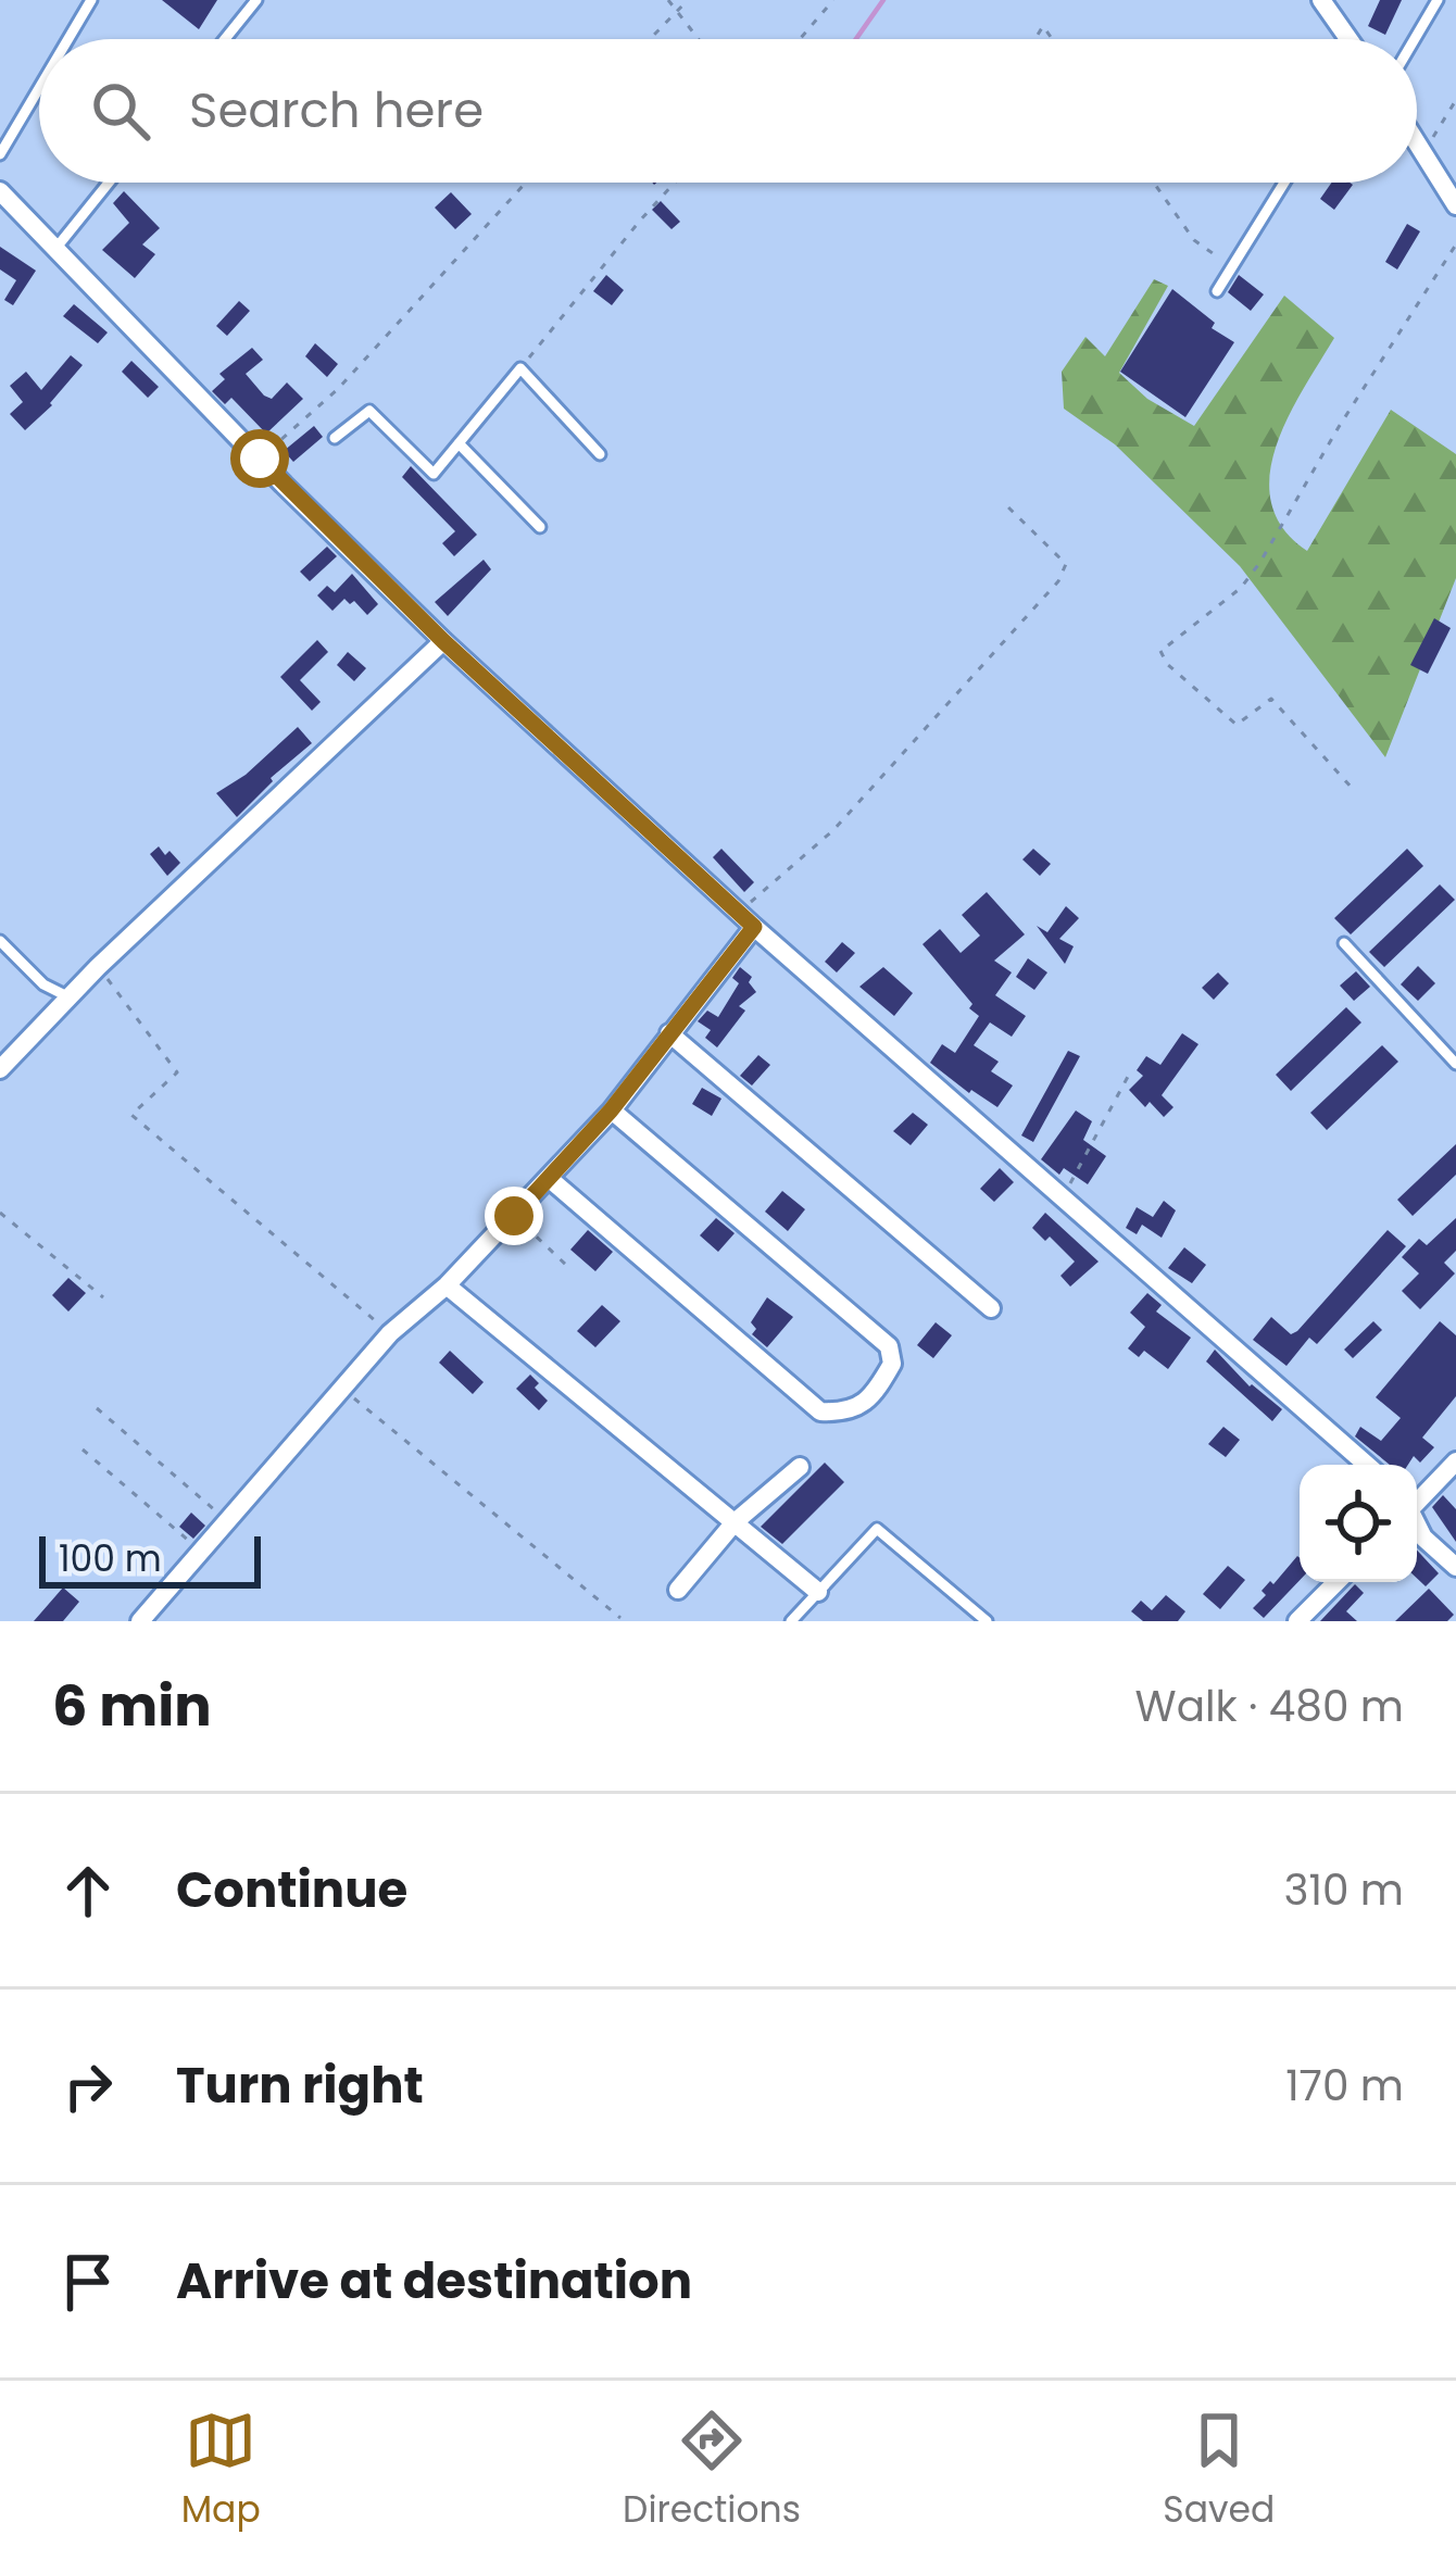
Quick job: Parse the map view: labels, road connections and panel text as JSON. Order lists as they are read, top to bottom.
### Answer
{
  "scale_bar": "100 m",
  "page": {
    "search": "Search here",
    "scale": "100 m",
    "heading": ["6 min", "Walk · 480 m"],
    "list": [
      ["Continue", "310 m"],
      ["Turn right", "170 m"],
      "Arrive at destination"
    ],
    "nav": ["Map", "Directions", "Saved"]
  }
}
